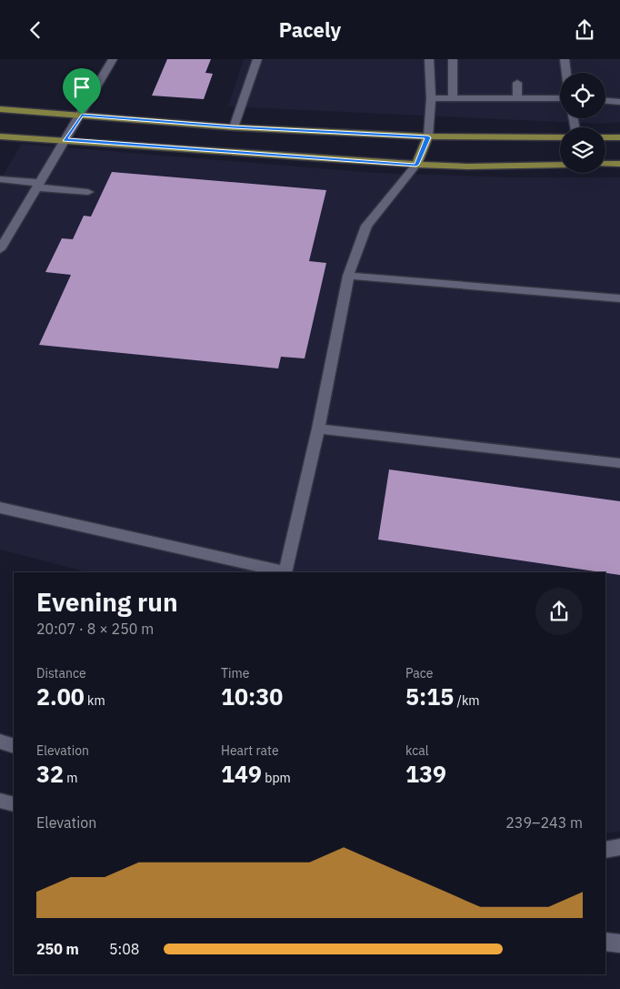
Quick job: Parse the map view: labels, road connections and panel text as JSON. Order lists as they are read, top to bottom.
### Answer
{
  "page": {
    "header": "Pacely",
    "heading": ["Evening run", "20:07 · 8 × 250 m"],
    "stats": [
      ["Distance", "2.00 km"],
      ["Time", "10:30"],
      ["Pace", "5:15 /km"],
      ["Elevation", "32 m"],
      ["Heart rate", "149 bpm"],
      ["kcal", "139"]
    ],
    "chart": ["Elevation", "239–243 m"],
    "list": [
      {
        "name": "250 m",
        "note": "5:08"
      }
    ]
  }
}
